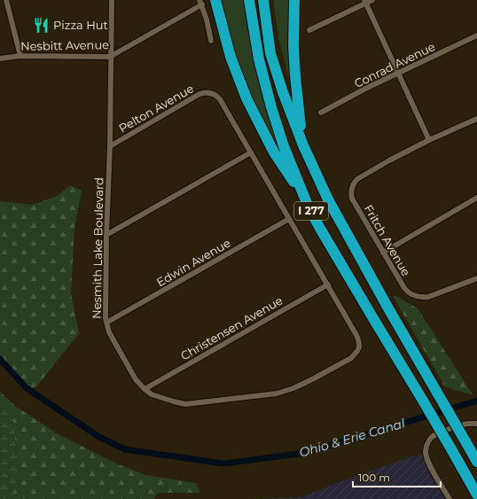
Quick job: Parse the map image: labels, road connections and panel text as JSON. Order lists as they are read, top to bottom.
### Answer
{
  "streets": {
    "highway": ["I 277"],
    "street": [
      "Nesbitt Avenue",
      "Conrad Avenue",
      "Pelton Avenue",
      "Fritch Avenue",
      "Nesmith Lake Boulevard",
      "Edwin Avenue",
      "Christensen Avenue"
    ]
  },
  "crossings": [
    ["Nesbitt Avenue", "Nesmith Lake Boulevard"],
    ["Pelton Avenue", "Nesmith Lake Boulevard"],
    ["Nesmith Lake Boulevard", "Edwin Avenue"],
    ["Nesmith Lake Boulevard", "Christensen Avenue"]
  ],
  "water": ["Ohio & Erie Canal"],
  "places": {
    "restaurant": ["Pizza Hut"]
  },
  "scale_bar": "100 m"
}
